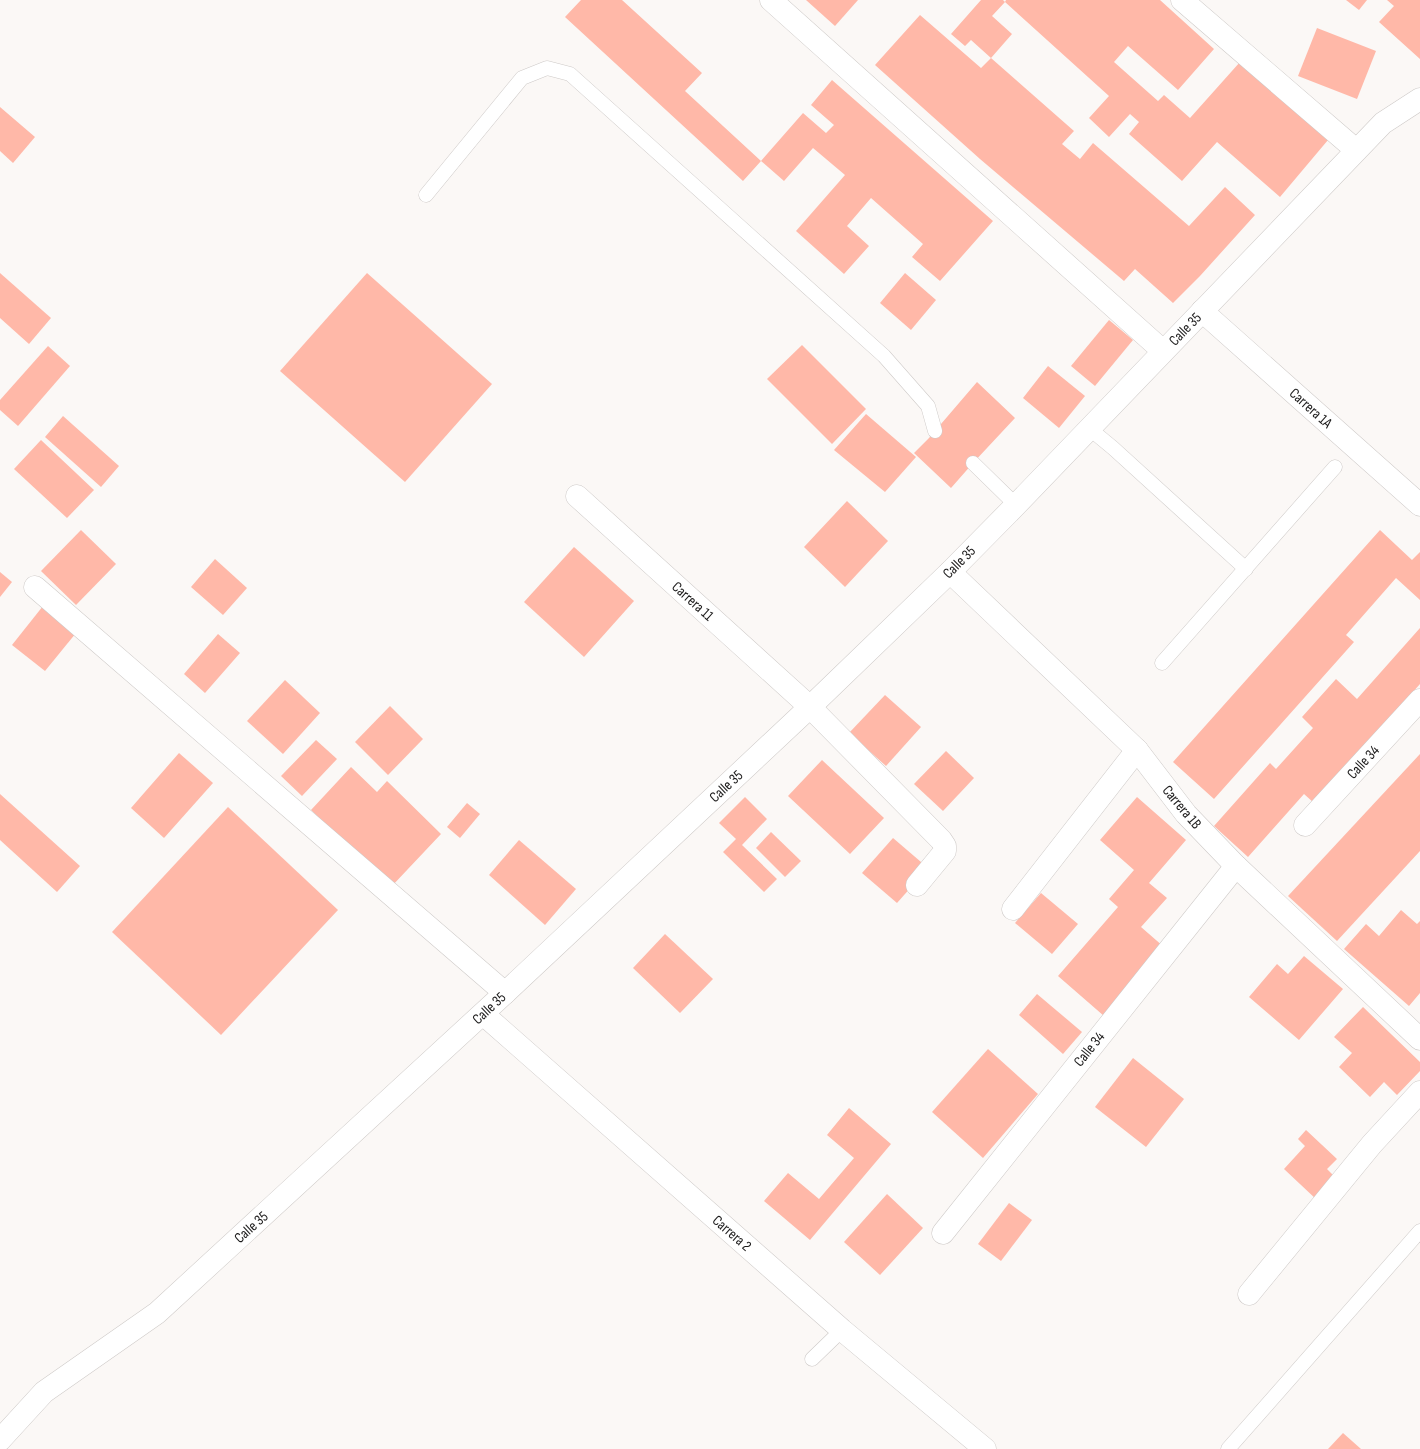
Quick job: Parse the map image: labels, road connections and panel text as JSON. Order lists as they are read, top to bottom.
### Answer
{
  "streets": {
    "street": [
      "Calle 35",
      "Carrera 1A",
      "Carrera 11",
      "Calle 34",
      "Carrera 1B",
      "Carrera 2"
    ]
  },
  "crossings": [
    ["Calle 35", "Carrera 1A"],
    ["Calle 35", "Carrera 11"],
    ["Calle 35", "Carrera 1B"],
    ["Calle 35", "Carrera 2"],
    ["Calle 34", "Carrera 1B"]
  ]
}
